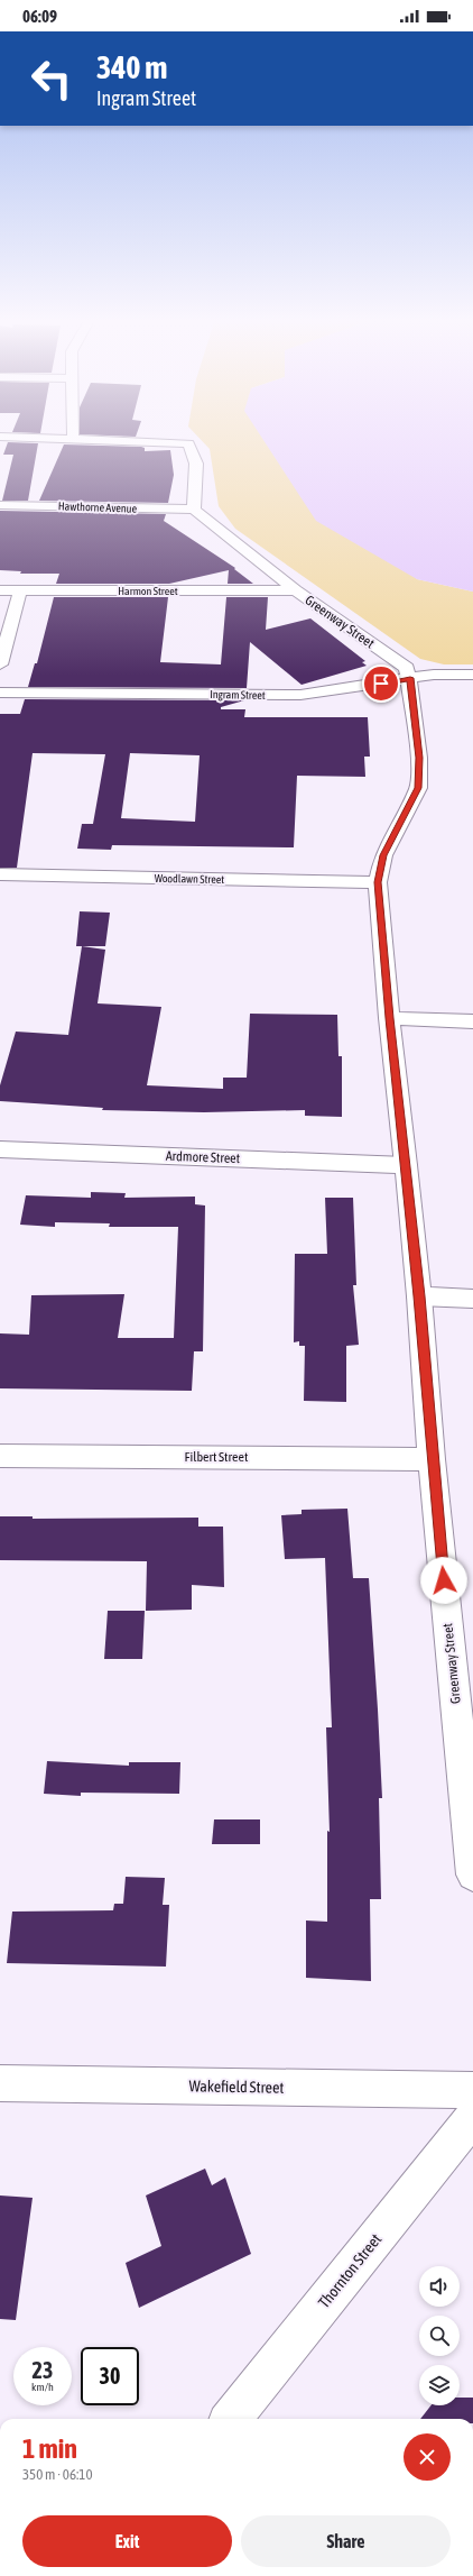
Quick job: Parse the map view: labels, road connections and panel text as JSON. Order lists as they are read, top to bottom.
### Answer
{
  "streets": {
    "street": [
      "Hawthorne Avenue",
      "Harmon Street",
      "Greenway Street",
      "Ingram Street",
      "Woodlawn Street",
      "Ardmore Street",
      "Filbert Street",
      "Wakefield Street",
      "Thornton Street"
    ]
  },
  "crossings": [
    ["Hawthorne Avenue", "Greenway Street"],
    ["Harmon Street", "Greenway Street"],
    ["Greenway Street", "Ingram Street"],
    ["Greenway Street", "Woodlawn Street"],
    ["Greenway Street", "Ardmore Street"],
    ["Greenway Street", "Filbert Street"]
  ],
  "page": {
    "status": "06:09",
    "turn": ["340 m", "Ingram Street"],
    "speed": "23 km/h",
    "limit": "30",
    "heading": ["1 min", "350 m · 06:10"],
    "buttons": ["Exit", "Share"]
  }
}
